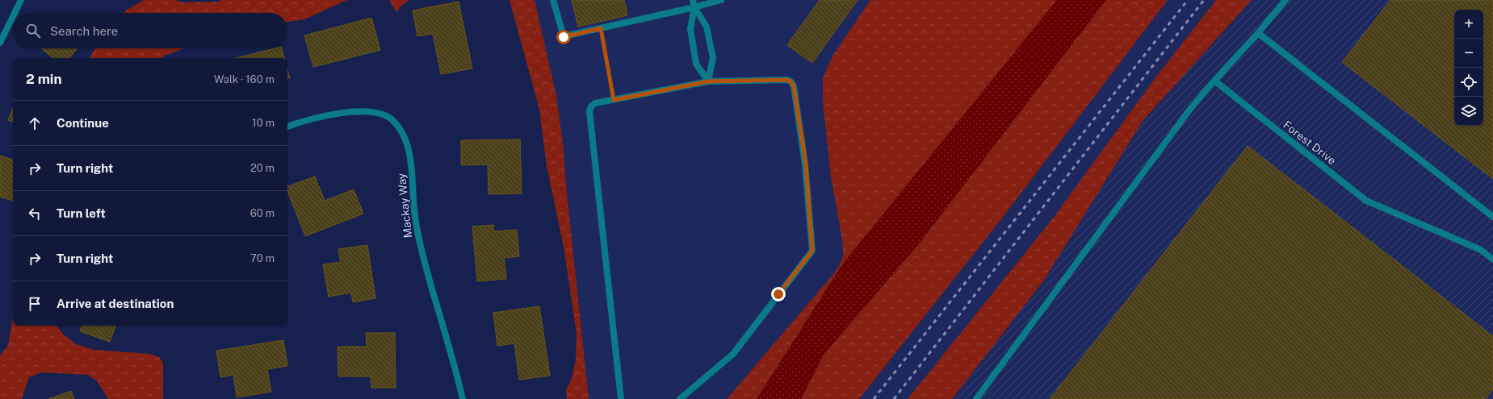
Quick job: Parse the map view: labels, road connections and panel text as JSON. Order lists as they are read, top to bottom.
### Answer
{
  "streets": {
    "street": ["Forest Drive", "Mackay Way"]
  },
  "page": {
    "map_buttons": ["+", "−"],
    "search": "Search here",
    "heading": ["2 min", "Walk · 160 m"],
    "list": [
      ["Continue", "10 m"],
      ["Turn right", "20 m"],
      ["Turn left", "60 m"],
      ["Turn right", "70 m"],
      "Arrive at destination"
    ]
  }
}
